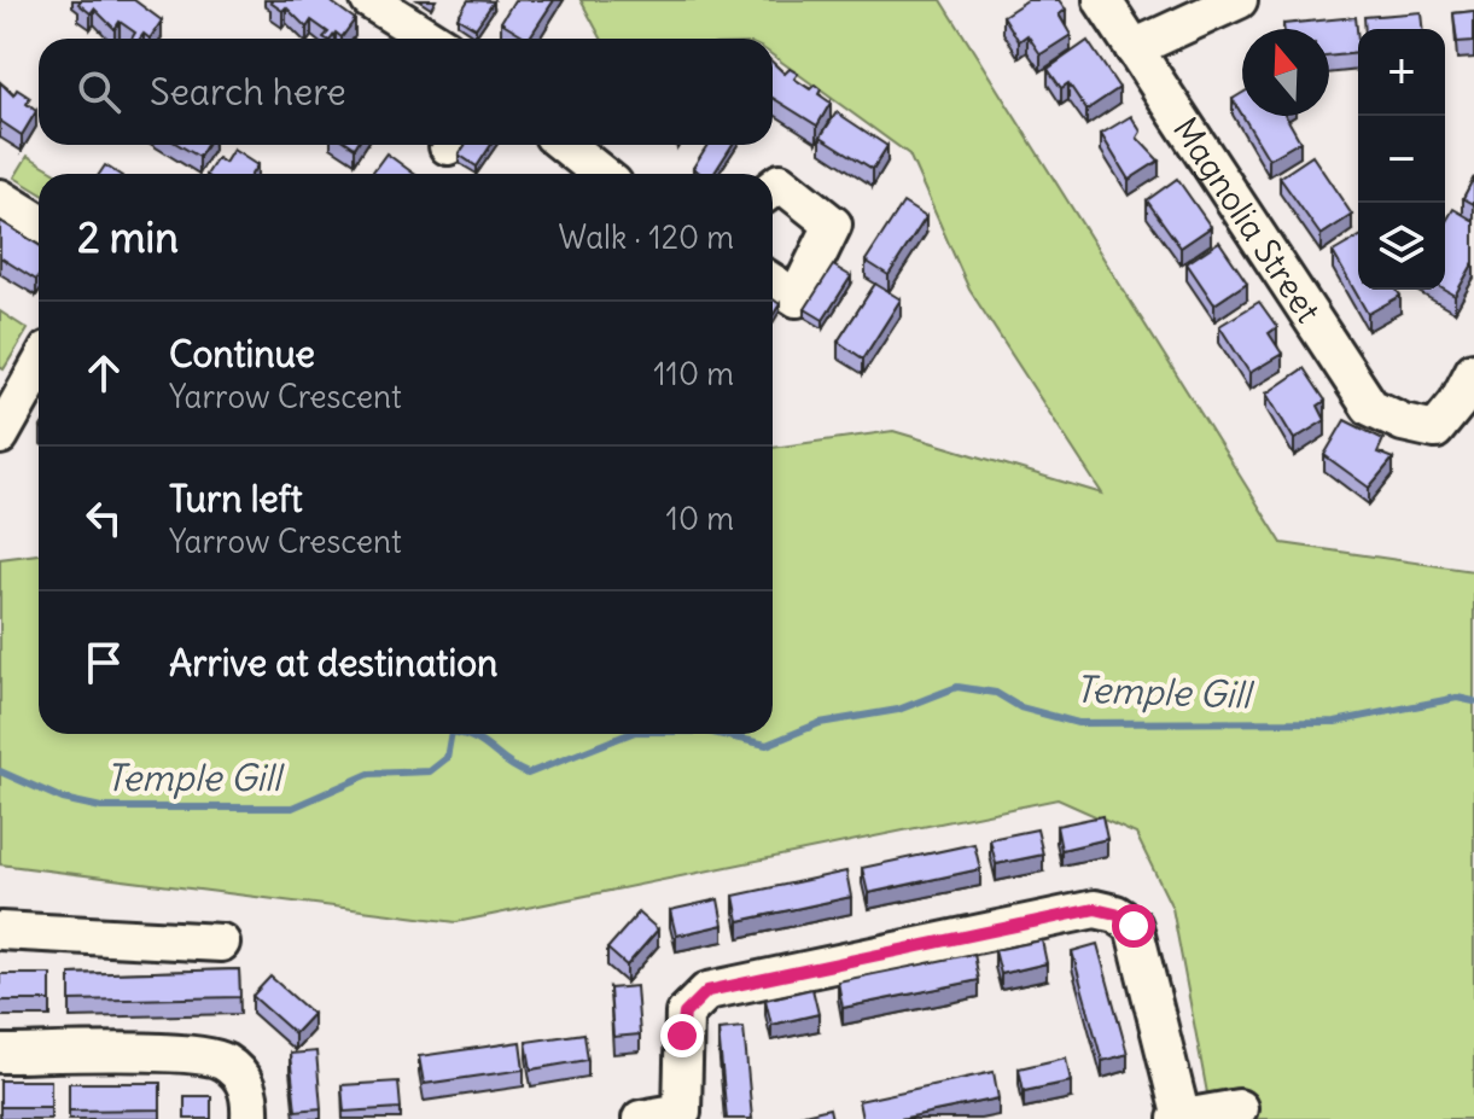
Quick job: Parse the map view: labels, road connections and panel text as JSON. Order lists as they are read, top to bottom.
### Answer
{
  "streets": {
    "street": ["Magnolia Street"]
  },
  "water": ["Temple Gill"],
  "north": "top",
  "page": {
    "map_buttons": ["+", "−"],
    "search": "Search here",
    "heading": ["2 min", "Walk · 120 m"],
    "list": [
      ["Continue", "Yarrow Crescent", "110 m"],
      ["Turn left", "Yarrow Crescent", "10 m"],
      "Arrive at destination"
    ]
  }
}
